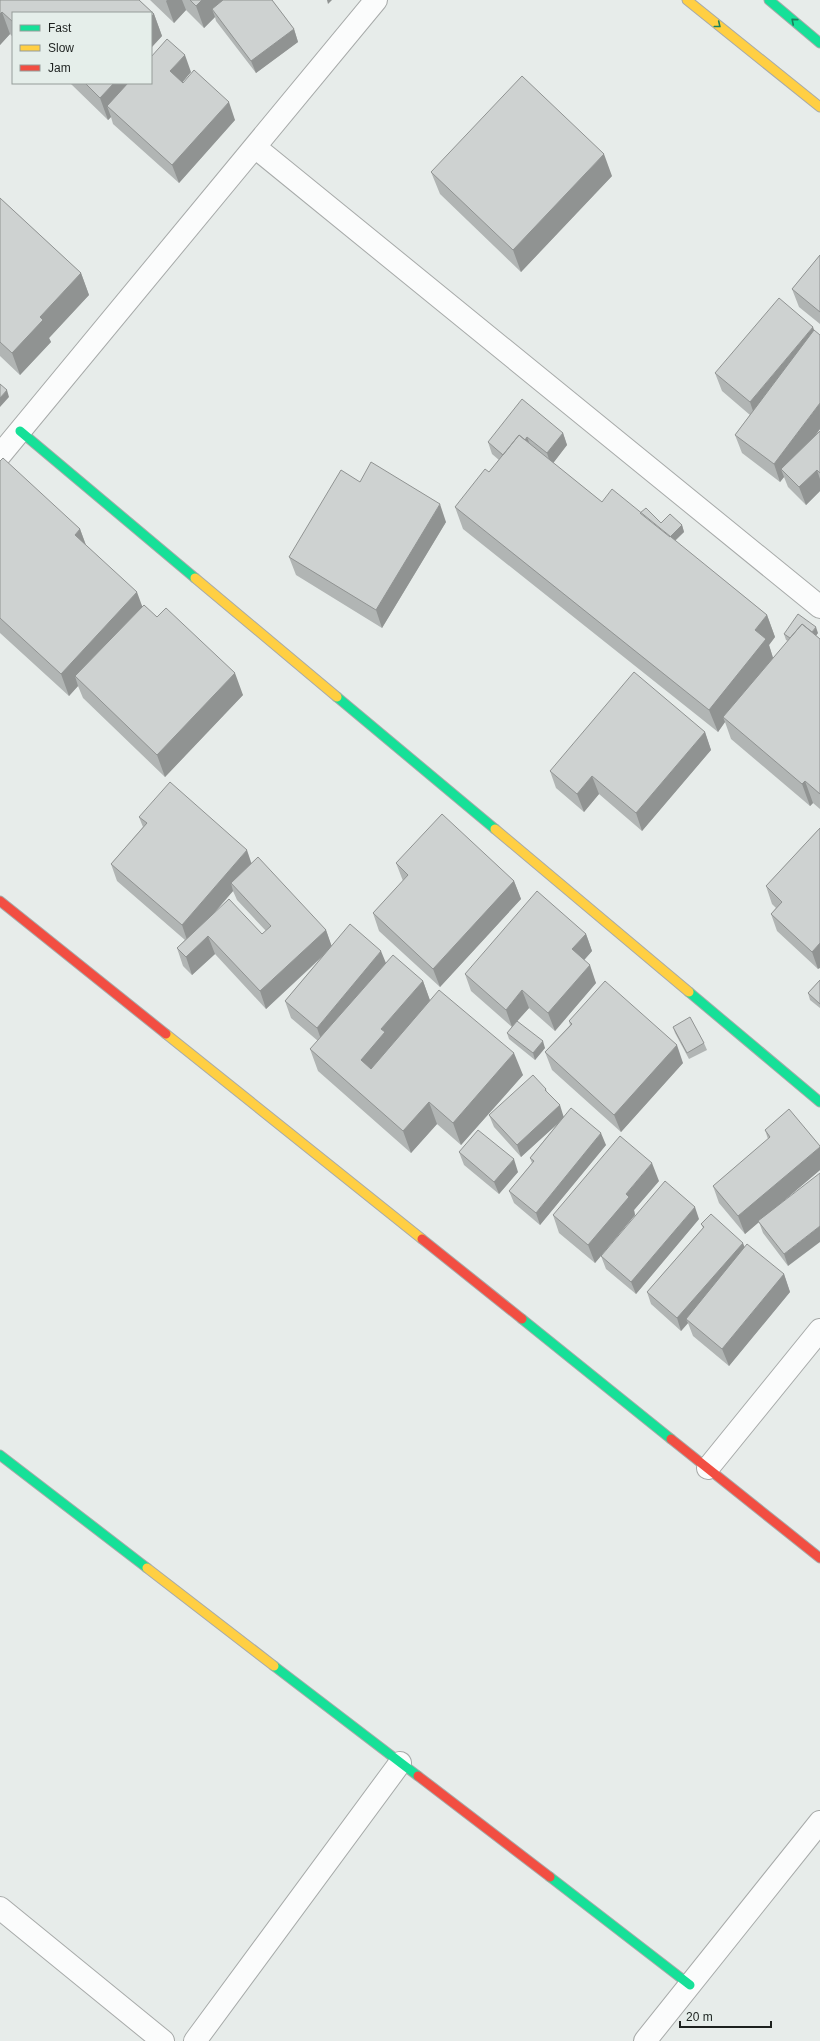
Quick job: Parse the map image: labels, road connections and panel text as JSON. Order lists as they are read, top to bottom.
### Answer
{
  "legend": ["Fast", "Slow", "Jam"],
  "scale_bar": "20 m"
}
